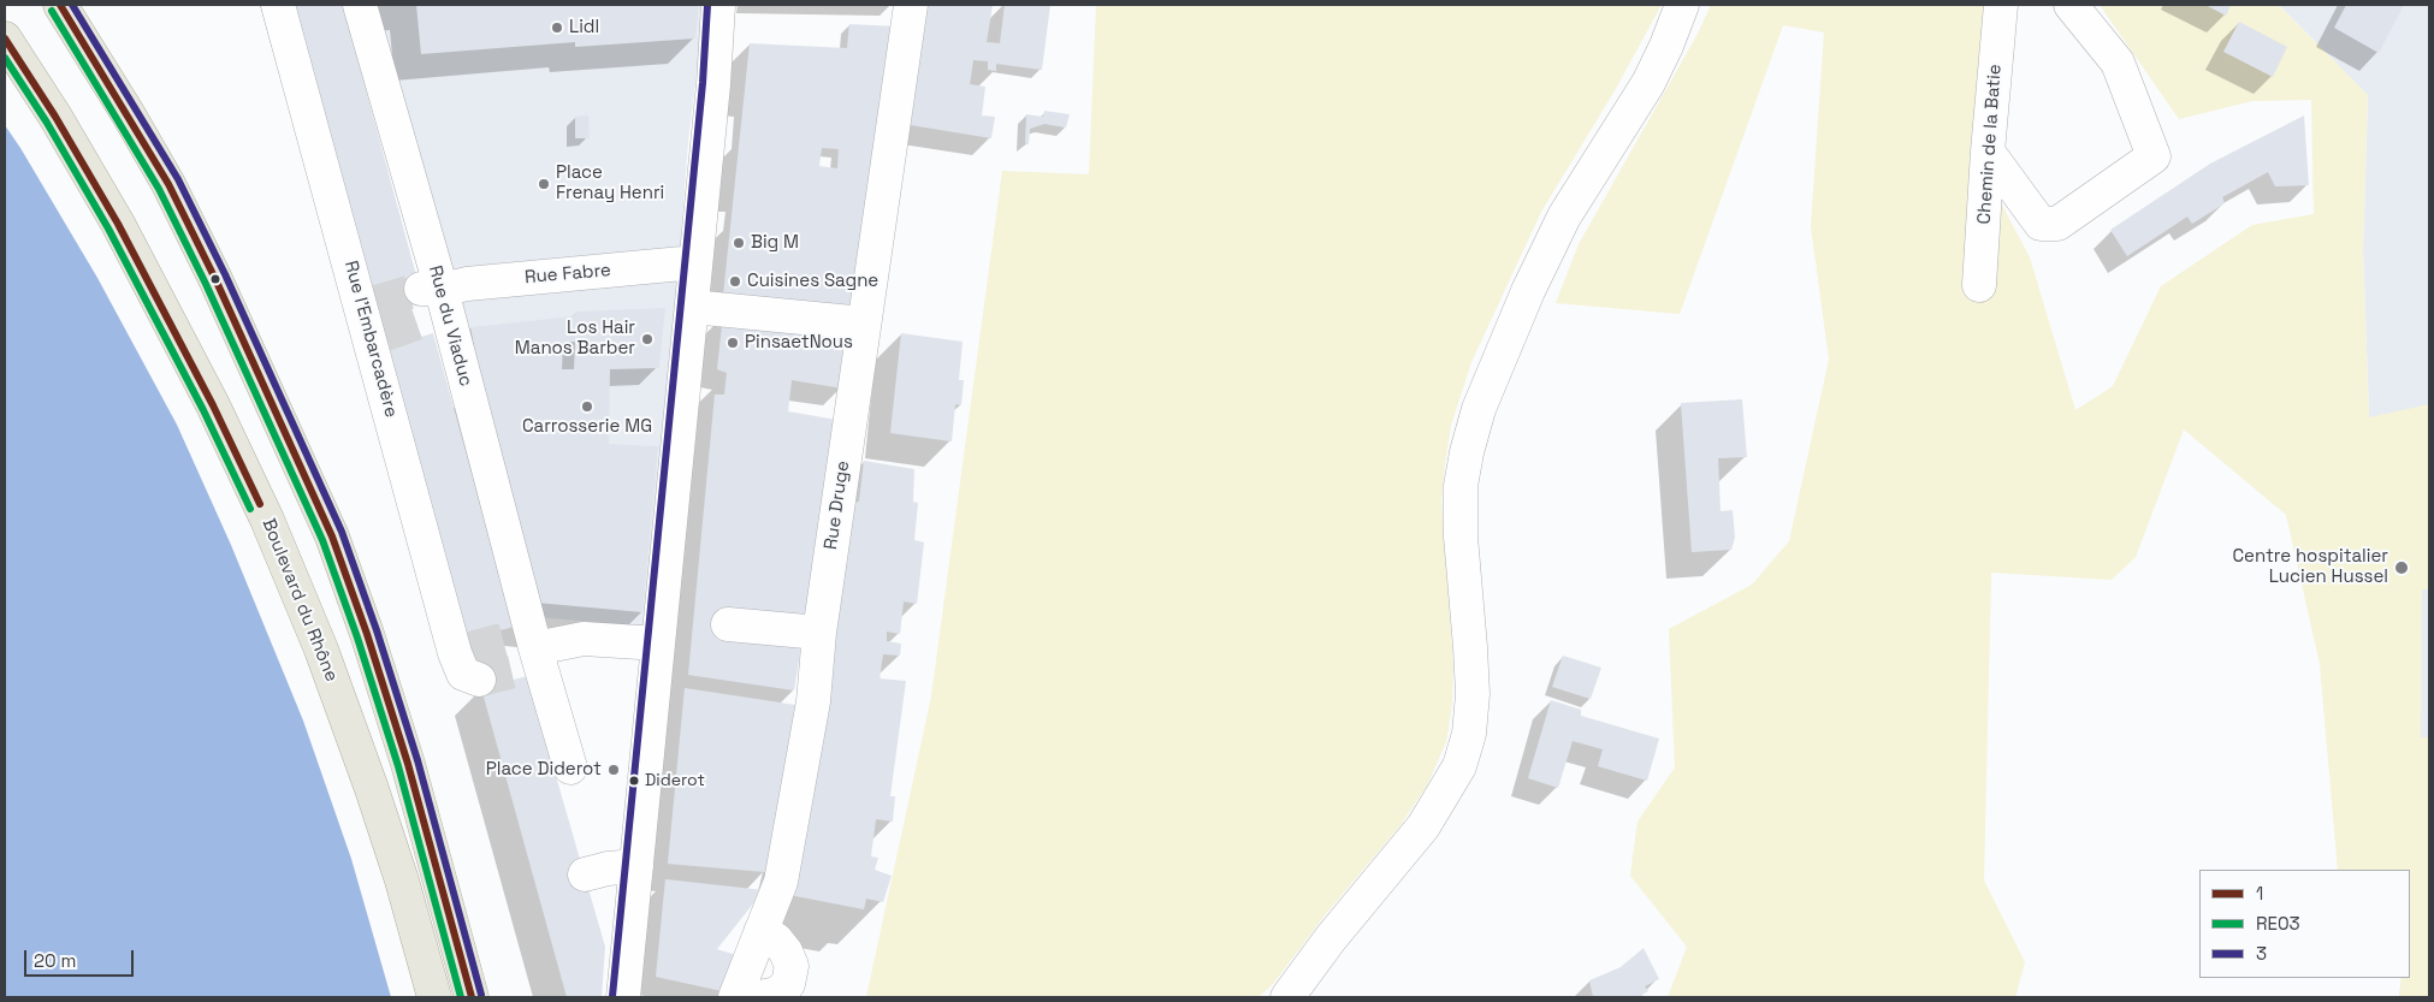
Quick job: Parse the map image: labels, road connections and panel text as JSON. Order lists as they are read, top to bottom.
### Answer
{
  "streets": {
    "main road": ["Boulevard du Rhône"],
    "street": [
      "Chemin de la Batie",
      "Rue Fabre",
      "Rue du Viaduc",
      "Rue l'Embarcadère",
      "Rue Druge"
    ]
  },
  "crossings": [
    ["Rue Fabre", "Rue du Viaduc"]
  ],
  "places": [
    "Lidl",
    "Place Frenay Henri",
    "Big M",
    "Cuisines Sagne",
    "Los Hair Manos Barber",
    "PinsaetNous",
    "Carrosserie MG",
    "Centre hospitalier Lucien Hussel",
    "Place Diderot",
    "Diderot"
  ],
  "lines": ["transit line 1", "transit line 3", "transit line RE03"],
  "legend": ["1", "RE03", "3"],
  "scale_bar": "20 m"
}
